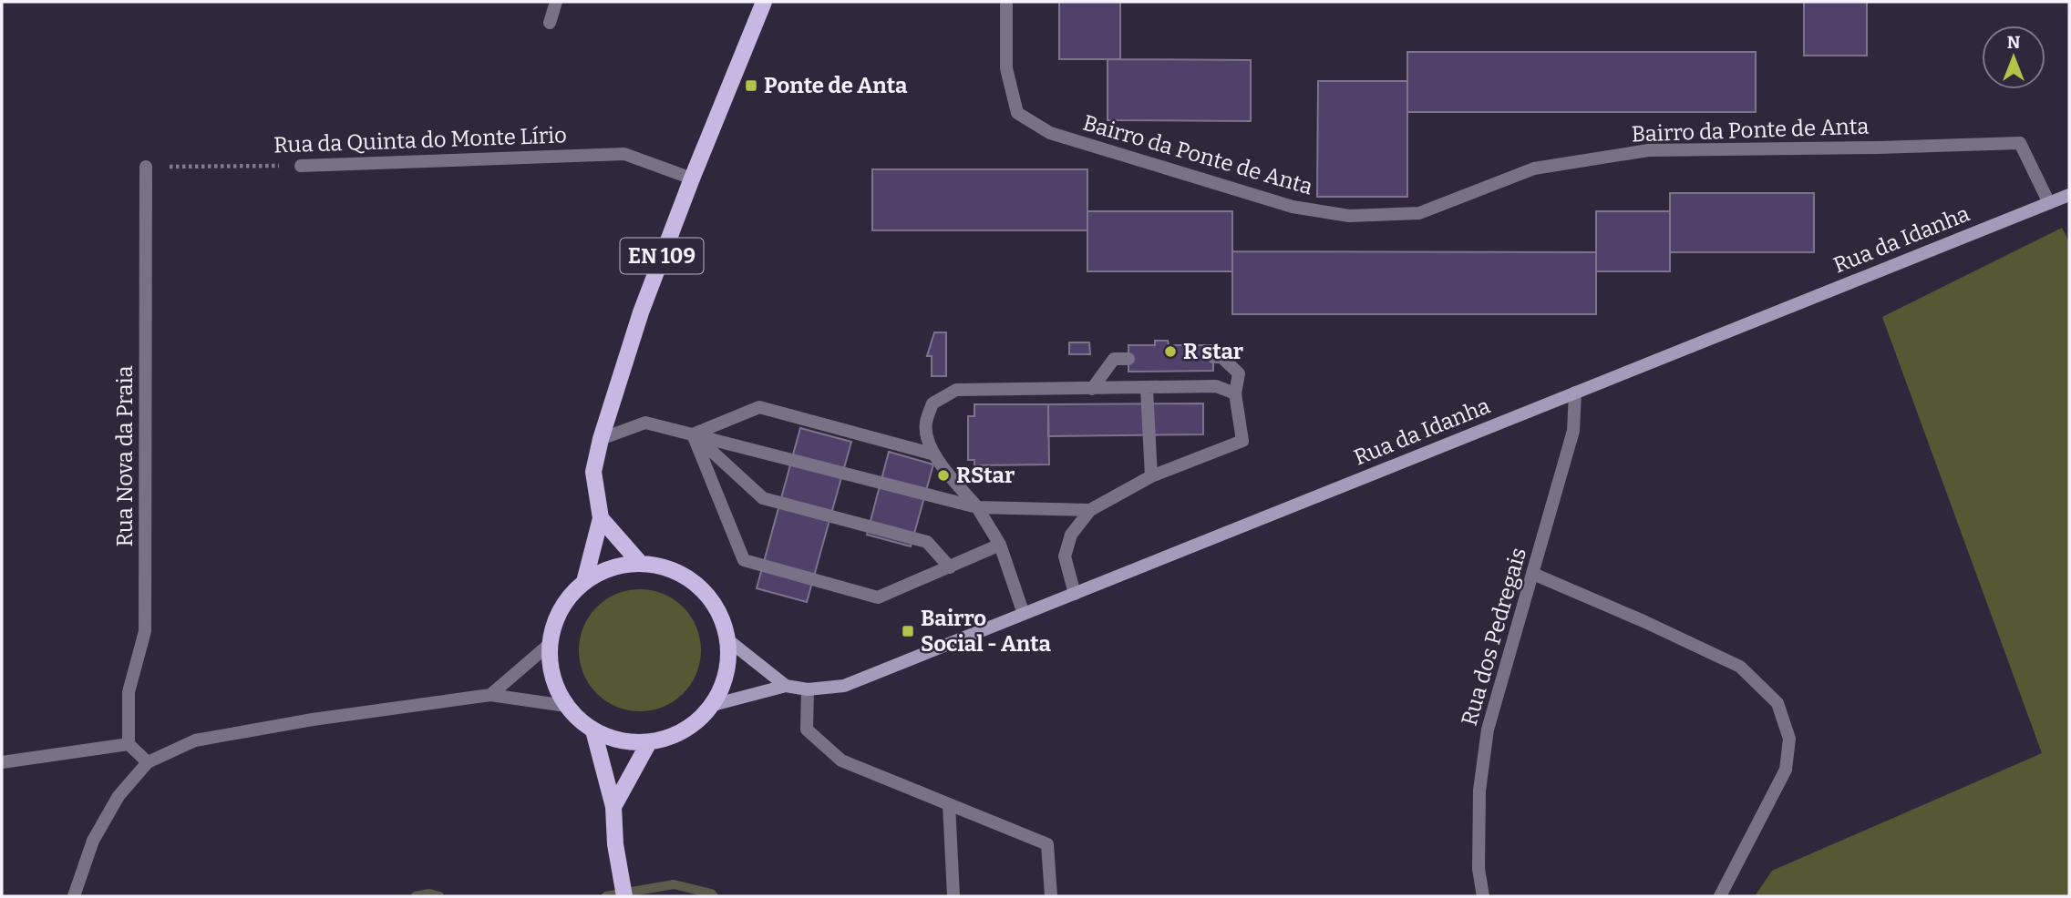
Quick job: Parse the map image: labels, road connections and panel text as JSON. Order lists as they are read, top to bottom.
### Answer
{
  "streets": {
    "main road": ["Rua da Idanha", "EN 109"],
    "street": [
      "Bairro da Ponte de Anta",
      "Rua da Quinta do Monte Lírio",
      "Rua Nova da Praia",
      "Rua dos Pedregais"
    ]
  },
  "crossings": [
    ["Bairro da Ponte de Anta", "Rua da Idanha"],
    ["Rua da Quinta do Monte Lírio", "EN 109"],
    ["Rua da Quinta do Monte Lírio", "Rua Nova da Praia"],
    ["Rua da Idanha", "EN 109"],
    ["Rua da Idanha", "Rua dos Pedregais"]
  ],
  "places": {
    "transit": ["Ponte de Anta", "Bairro Social - Anta"],
    "other": ["R star", "RStar"]
  },
  "north": "top"
}
